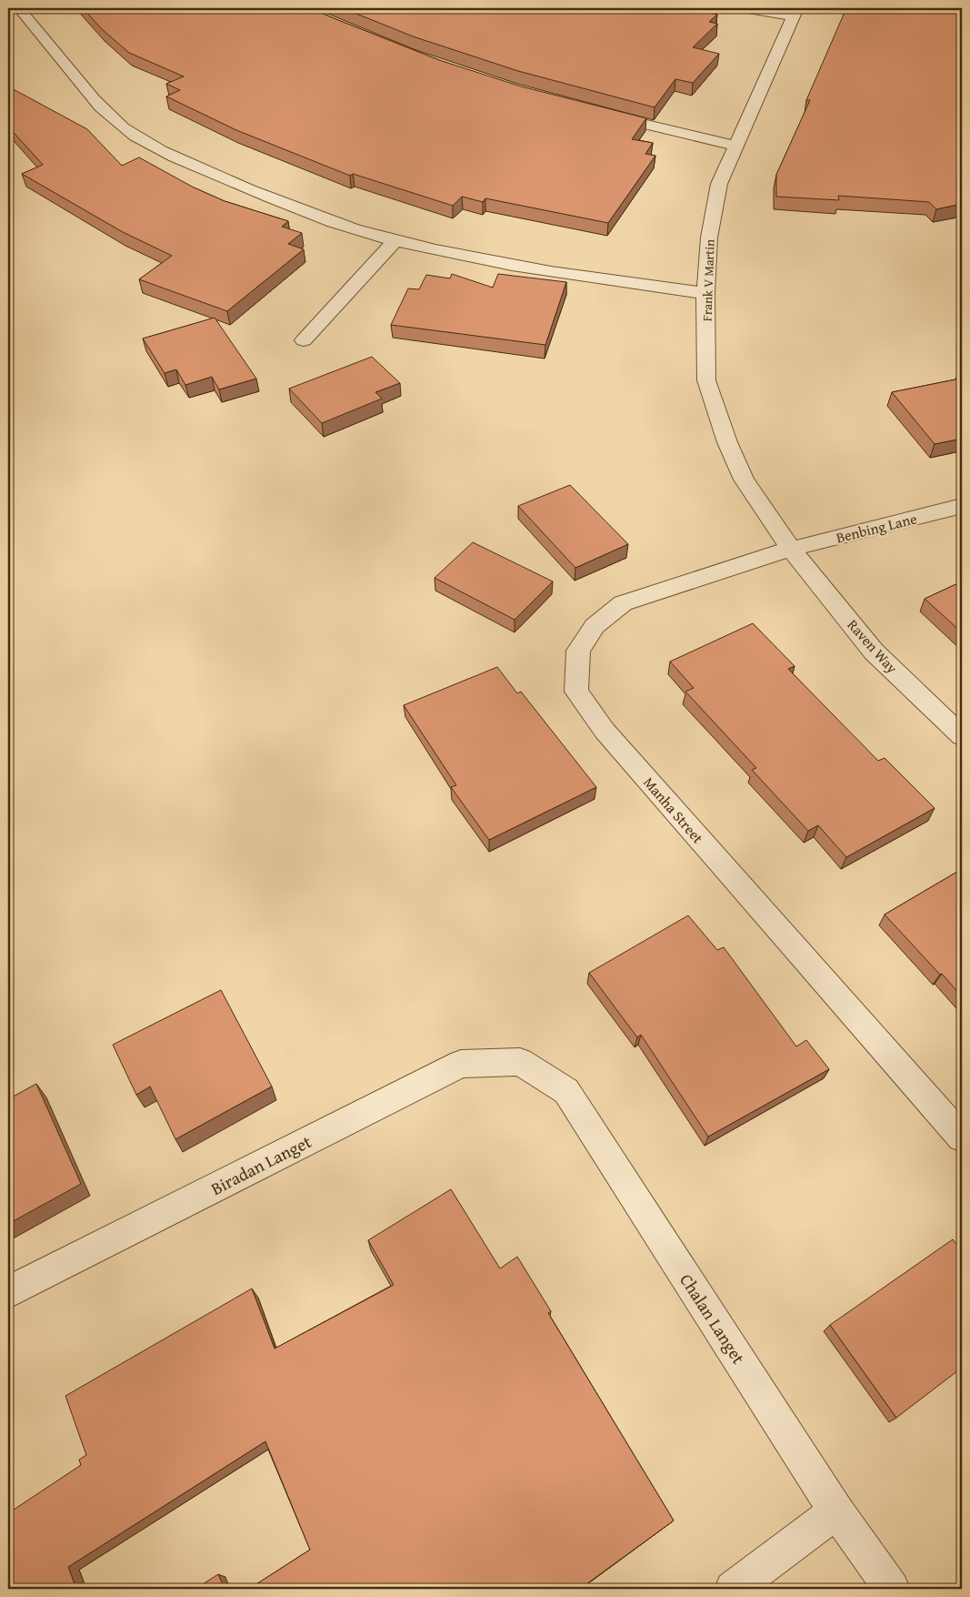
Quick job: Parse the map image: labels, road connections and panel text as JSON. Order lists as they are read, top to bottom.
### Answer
{
  "streets": {
    "street": [
      "Frank V Martin",
      "Benbing Lane",
      "Raven Way",
      "Manha Street",
      "Biradan Langet",
      "Chalan Langet"
    ]
  },
  "crossings": [
    ["Frank V Martin", "Benbing Lane"],
    ["Frank V Martin", "Raven Way"],
    ["Frank V Martin", "Manha Street"],
    ["Benbing Lane", "Raven Way"],
    ["Benbing Lane", "Manha Street"],
    ["Raven Way", "Manha Street"],
    ["Biradan Langet", "Chalan Langet"]
  ]
}
